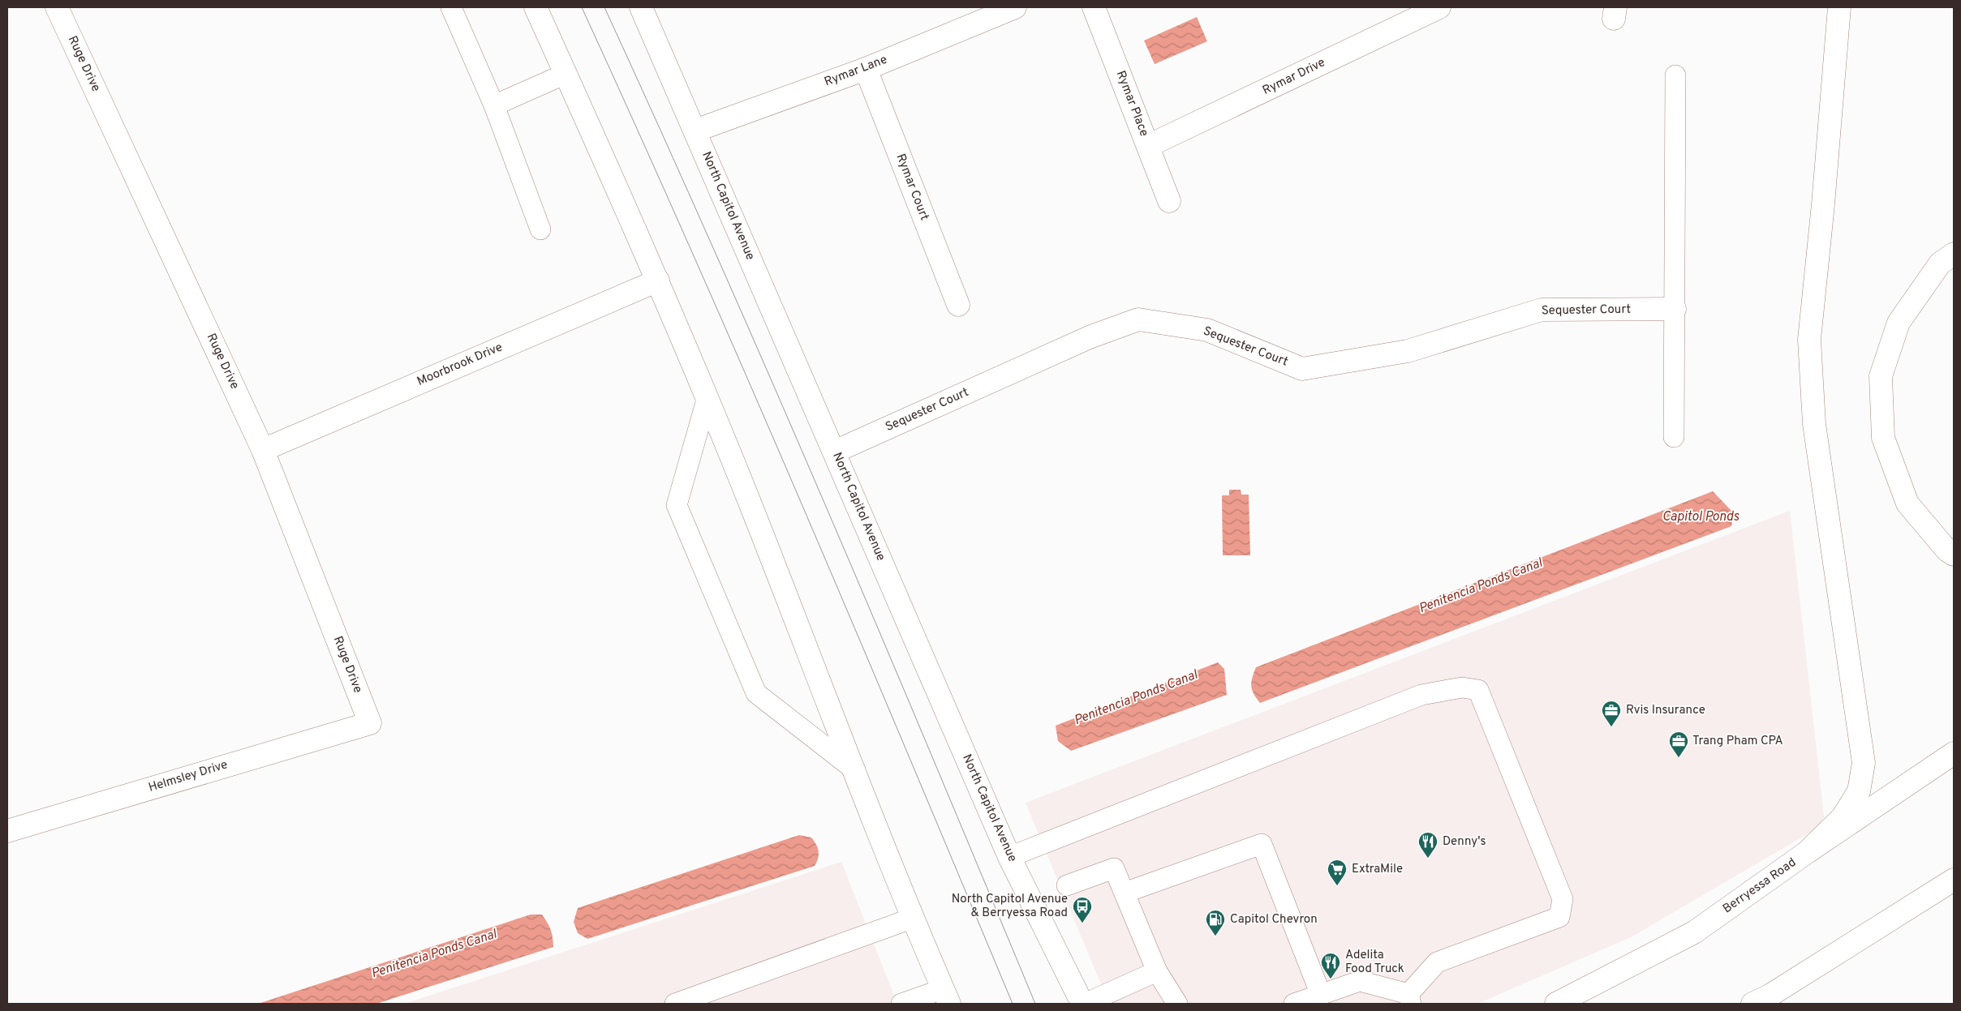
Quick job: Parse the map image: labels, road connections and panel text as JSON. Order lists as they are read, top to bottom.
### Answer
{
  "streets": {
    "main road": [
      "Ruge Drive",
      "Rymar Lane",
      "Rymar Drive",
      "Rymar Place",
      "Rymar Court",
      "North Capitol Avenue",
      "Sequester Court",
      "Moorbrook Drive",
      "Helmsley Drive",
      "Berryessa Road"
    ]
  },
  "crossings": [
    ["Ruge Drive", "Moorbrook Drive"],
    ["Ruge Drive", "Helmsley Drive"],
    ["Rymar Lane", "Rymar Court"],
    ["Rymar Lane", "North Capitol Avenue"],
    ["Rymar Drive", "Rymar Place"],
    ["North Capitol Avenue", "Sequester Court"]
  ],
  "water": ["Capitol Ponds", "Penitencia Ponds Canal"],
  "places": {
    "office": ["Rvis Insurance", "Trang Pham CPA"],
    "restaurant": ["Denny's", "Adelita Food Truck"],
    "supermarket": ["ExtraMile"],
    "bus stop": ["North Capitol Avenue & Berryessa Road"],
    "fuel station": ["Capitol Chevron"]
  }
}
